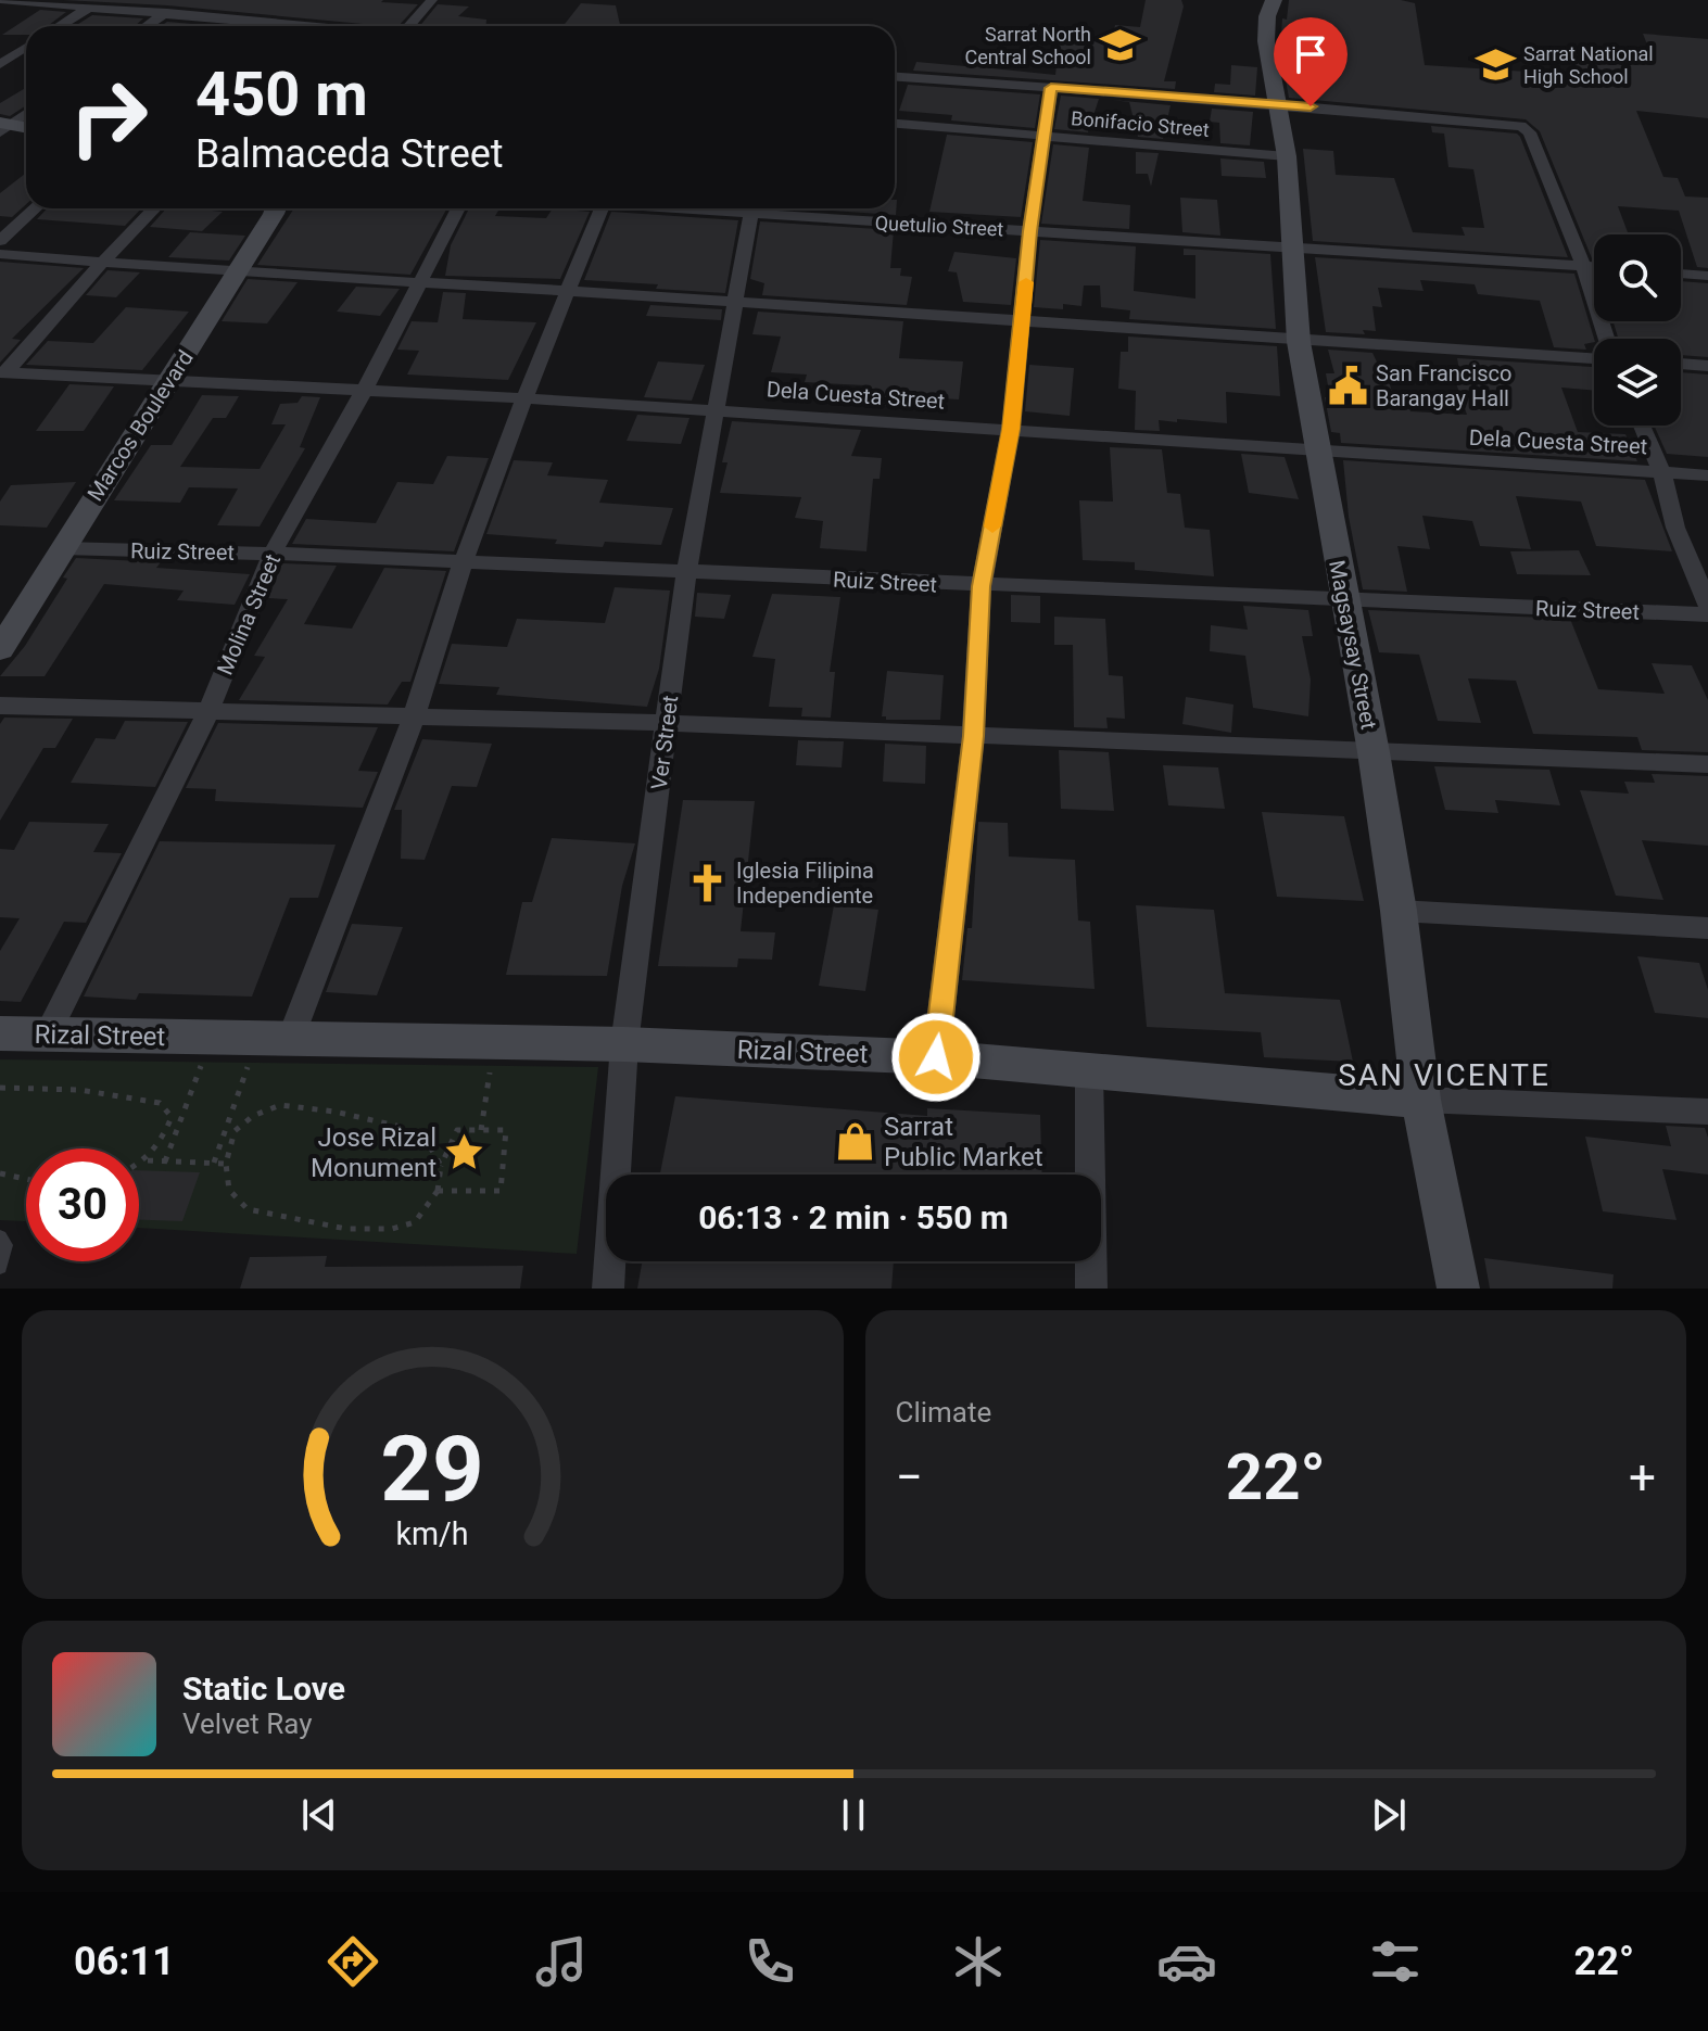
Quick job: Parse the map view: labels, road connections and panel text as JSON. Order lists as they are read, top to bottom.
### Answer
{
  "streets": {
    "main road": ["Marcos Boulevard", "Magsaysay Street", "Rizal Street"],
    "street": [
      "Bonifacio Street",
      "Quetulio Street",
      "Dela Cuesta Street",
      "Ruiz Street",
      "Molina Street",
      "Ver Street"
    ]
  },
  "crossings": [
    ["Bonifacio Street", "Magsaysay Street"],
    ["Quetulio Street", "Magsaysay Street"],
    ["Dela Cuesta Street", "Marcos Boulevard"],
    ["Dela Cuesta Street", "Molina Street"],
    ["Dela Cuesta Street", "Magsaysay Street"],
    ["Dela Cuesta Street", "Ver Street"],
    ["Marcos Boulevard", "Ruiz Street"],
    ["Ruiz Street", "Molina Street"],
    ["Ruiz Street", "Magsaysay Street"],
    ["Ruiz Street", "Ver Street"],
    ["Molina Street", "Rizal Street"],
    ["Magsaysay Street", "Rizal Street"],
    ["Ver Street", "Rizal Street"]
  ],
  "districts": ["SAN VICENTE"],
  "places": {
    "school or university": ["Sarrat North Central School", "Sarrat National High School"],
    "public building": ["San Francisco Barangay Hall"],
    "church": ["Iglesia Filipina Independiente"],
    "shop": ["Sarrat Public Market"],
    "place": ["Jose Rizal Monument"]
  },
  "page": {
    "turn": ["450 m", "Balmaceda Street"],
    "limit": "30",
    "trip": "06:13 · 2 min · 550 m",
    "tile": "Climate",
    "heat": ["−", "22°", "+"],
    "song": ["Static Love", "Velvet Ray"],
    "tabs": ["06:11", "22°"],
    "gauge": ["29", "km/h"]
  }
}
